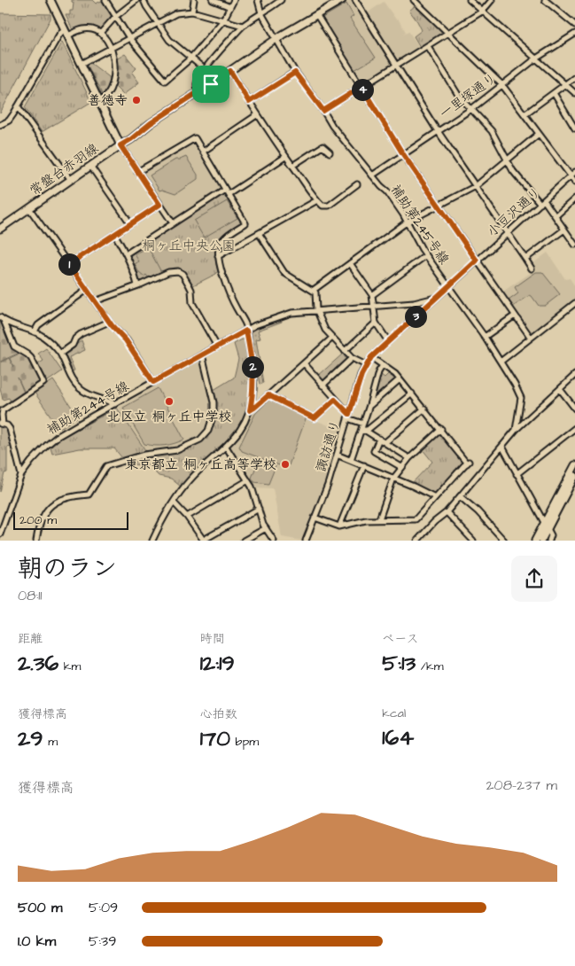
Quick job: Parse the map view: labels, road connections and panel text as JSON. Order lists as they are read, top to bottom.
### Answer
{
  "streets": {
    "main road": ["常盤台赤羽線"],
    "street": [
      "一里塚通り",
      "小豆沢通り",
      "補助第245号線",
      "補助第244号線",
      "諏訪通り"
    ]
  },
  "crossings": [
    ["一里塚通り", "補助第245号線"],
    ["常盤台赤羽線", "補助第245号線"],
    ["小豆沢通り", "補助第245号線"],
    ["小豆沢通り", "諏訪通り"],
    ["補助第245号線", "諏訪通り"],
    ["補助第244号線", "諏訪通り"]
  ],
  "parks": ["桐ヶ丘中央公園"],
  "places": ["善徳寺", "北区立 桐ヶ丘中学校", "東京都立 桐ヶ丘高等学校"],
  "scale_bar": "200 m",
  "page": {
    "pins": [
      "4",
      "1",
      "3",
      "2"
    ],
    "scale": "200 m",
    "heading": ["朝のラン", "08:11"],
    "stats": [
      ["距離", "2.36 km"],
      ["時間", "12:19"],
      ["ペース", "5:13 /km"],
      ["獲得標高", "29 m"],
      ["心拍数", "170 bpm"],
      ["kcal", "164"]
    ],
    "chart": ["獲得標高", "208–237 m"],
    "list": [
      {
        "name": "500 m",
        "note": "5:09"
      },
      {
        "name": "1.0 km",
        "note": "5:39"
      }
    ]
  }
}
